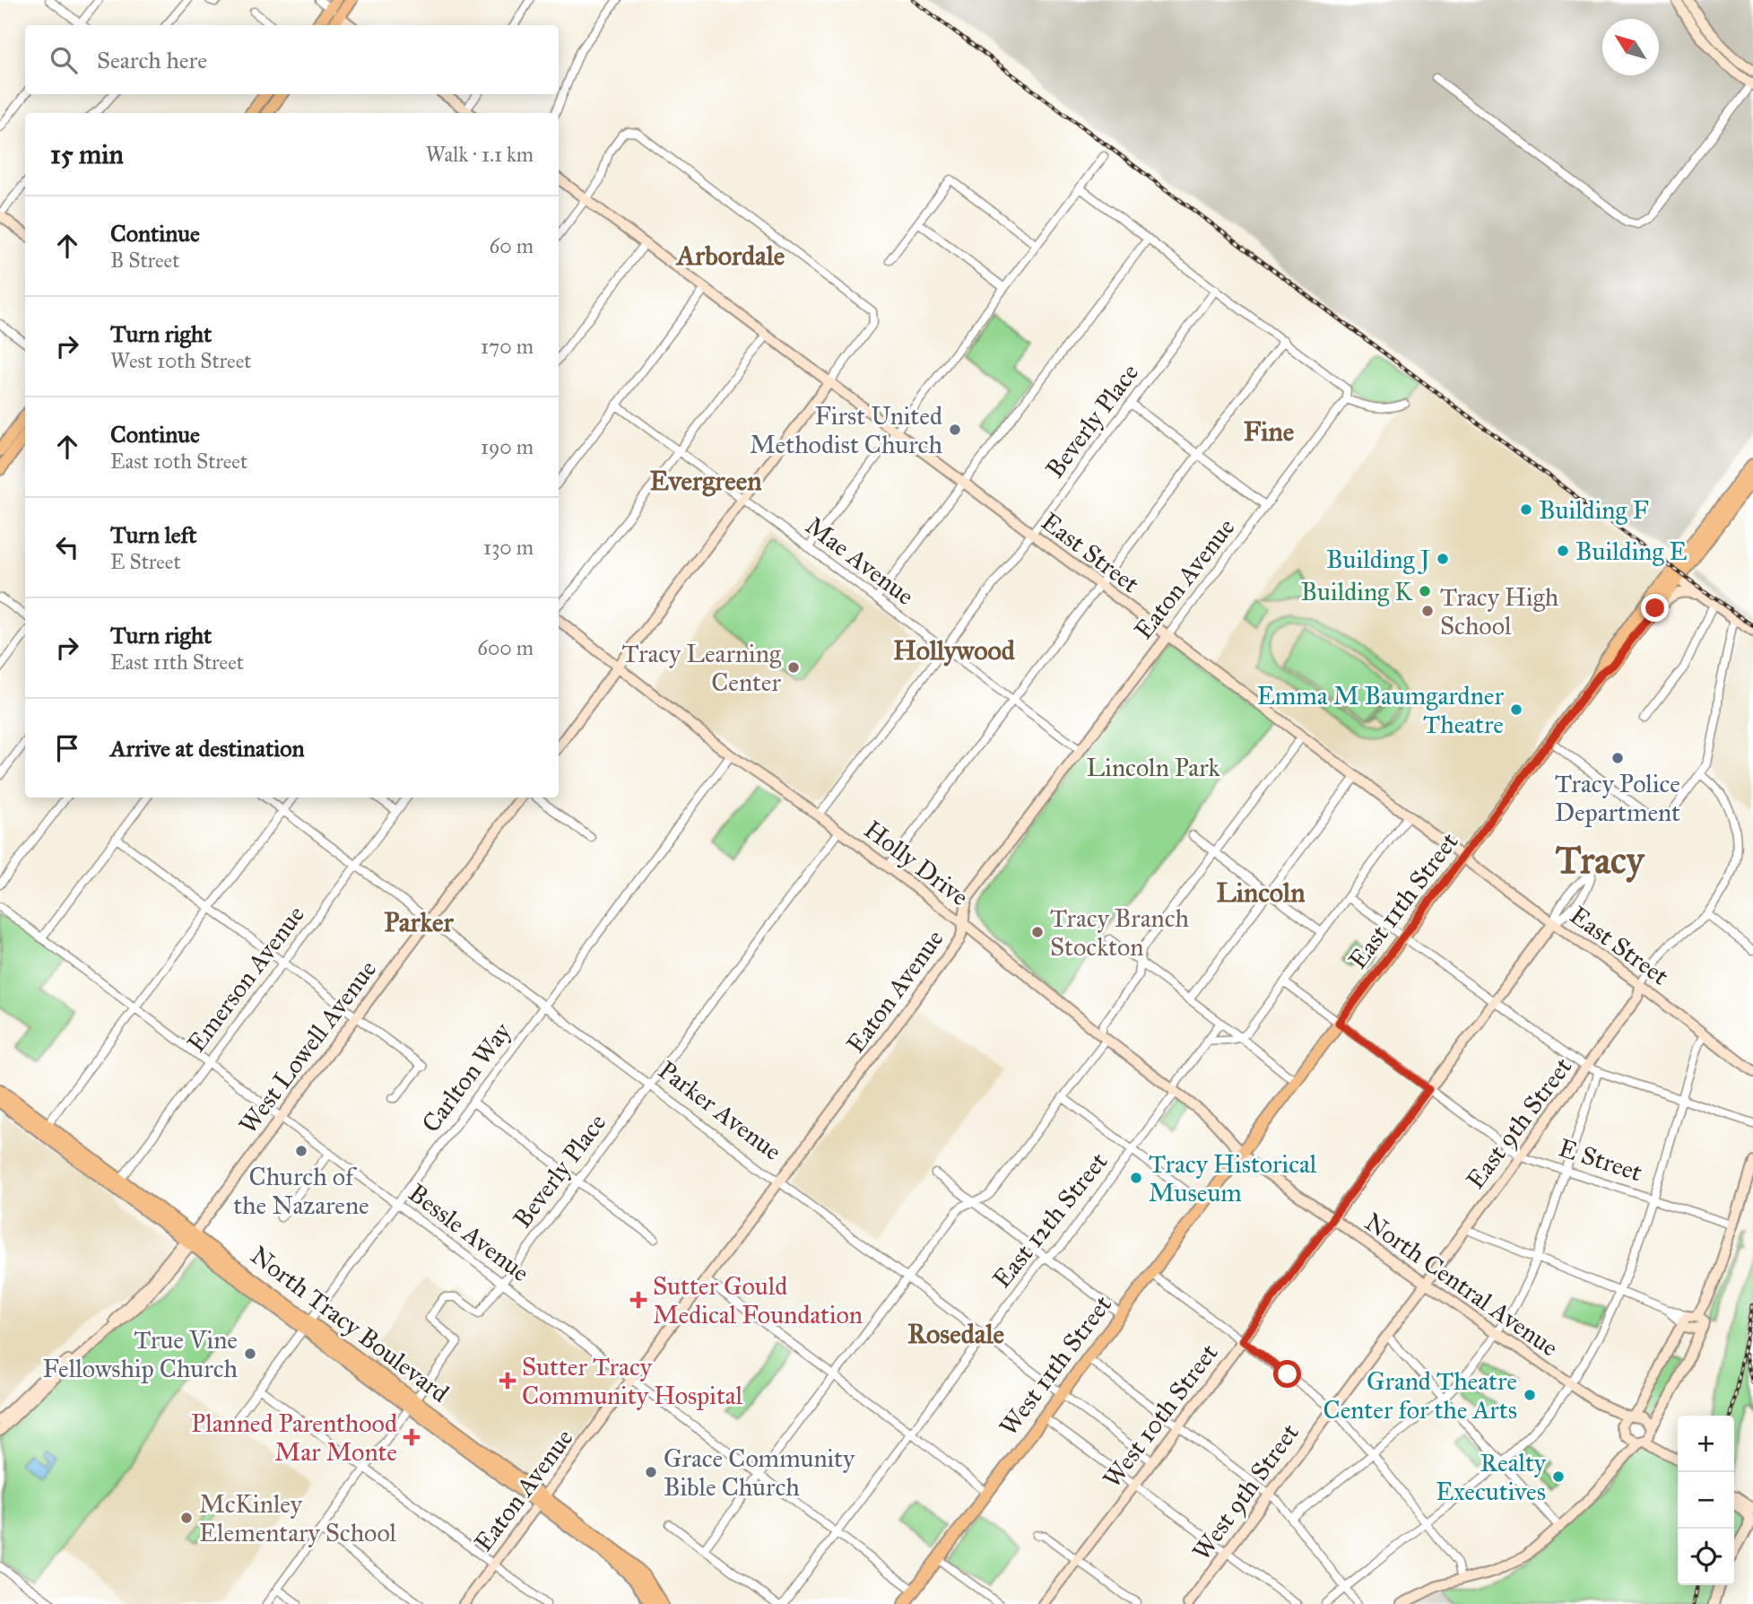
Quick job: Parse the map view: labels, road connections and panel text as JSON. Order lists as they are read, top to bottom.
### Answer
{
  "streets": {
    "main road": ["East 11th Street", "North Tracy Boulevard", "West 11th Street"],
    "street": [
      "Beverly Place",
      "East Street",
      "Mae Avenue",
      "Eaton Avenue",
      "Holly Drive",
      "Emerson Avenue",
      "West Lowell Avenue",
      "Carlton Way",
      "Parker Avenue",
      "East 9th Street",
      "E Street",
      "East 12th Street",
      "Bessle Avenue",
      "North Central Avenue",
      "West 10th Street",
      "West 9th Street"
    ]
  },
  "crossings": [
    ["Beverly Place", "East Street"],
    ["Beverly Place", "Mae Avenue"],
    ["Beverly Place", "Holly Drive"],
    ["Beverly Place", "Parker Avenue"],
    ["Beverly Place", "Bessle Avenue"],
    ["Beverly Place", "North Tracy Boulevard"],
    ["East Street", "Eaton Avenue"],
    ["East Street", "East 11th Street"],
    ["East Street", "East 9th Street"],
    ["East Street", "West 10th Street"],
    ["Mae Avenue", "Eaton Avenue"],
    ["Eaton Avenue", "Holly Drive"],
    ["Eaton Avenue", "Parker Avenue"],
    ["Eaton Avenue", "Bessle Avenue"],
    ["Eaton Avenue", "North Tracy Boulevard"],
    ["Holly Drive", "East 11th Street"],
    ["Holly Drive", "Carlton Way"],
    ["Holly Drive", "East 12th Street"],
    ["Holly Drive", "North Central Avenue"],
    ["Holly Drive", "West 11th Street"],
    ["East 11th Street", "E Street"],
    ["East 11th Street", "North Central Avenue"],
    ["East 11th Street", "West 11th Street"],
    ["Emerson Avenue", "Parker Avenue"],
    ["Emerson Avenue", "Bessle Avenue"],
    ["Emerson Avenue", "North Tracy Boulevard"],
    ["West Lowell Avenue", "Parker Avenue"],
    ["West Lowell Avenue", "Bessle Avenue"],
    ["West Lowell Avenue", "North Tracy Boulevard"],
    ["Carlton Way", "Parker Avenue"],
    ["Carlton Way", "Bessle Avenue"],
    ["Carlton Way", "North Tracy Boulevard"],
    ["Parker Avenue", "East 12th Street"],
    ["Parker Avenue", "West 11th Street"],
    ["Parker Avenue", "West 10th Street"],
    ["East 9th Street", "E Street"],
    ["East 9th Street", "North Central Avenue"],
    ["East 9th Street", "West 9th Street"],
    ["E Street", "West 10th Street"],
    ["East 12th Street", "Bessle Avenue"],
    ["Bessle Avenue", "West 11th Street"],
    ["North Central Avenue", "West 11th Street"],
    ["North Central Avenue", "West 10th Street"],
    ["North Central Avenue", "West 9th Street"]
  ],
  "districts": [
    "Arbordale",
    "Fine",
    "Evergreen",
    "Hollywood",
    "Tracy",
    "Lincoln",
    "Parker",
    "Rosedale"
  ],
  "parks": ["Lincoln Park"],
  "places": {
    "other": [
      "First United Methodist Church",
      "Building F",
      "Building E",
      "Building J",
      "Building K",
      "Tracy High School",
      "Tracy Learning Center",
      "Emma M Baumgardner Theatre",
      "Tracy Police Department",
      "Tracy Branch Stockton",
      "Church of the Nazarene",
      "Tracy Historical Museum",
      "True Vine Fellowship Church",
      "Grand Theatre Center for the Arts",
      "Grace Community Bible Church",
      "Realty Executives",
      "McKinley Elementary School"
    ],
    "health": ["Sutter Gould Medical Foundation", "Sutter Tracy Community Hospital", "Planned Parenthood Mar Monte"]
  },
  "north": "top left",
  "page": {
    "search": "Search here",
    "heading": ["15 min", "Walk · 1.1 km"],
    "list": [
      ["Continue", "B Street", "60 m"],
      ["Turn right", "West 10th Street", "170 m"],
      ["Continue", "East 10th Street", "190 m"],
      ["Turn left", "E Street", "130 m"],
      ["Turn right", "East 11th Street", "600 m"],
      "Arrive at destination"
    ],
    "map_buttons": ["+", "−"]
  }
}
